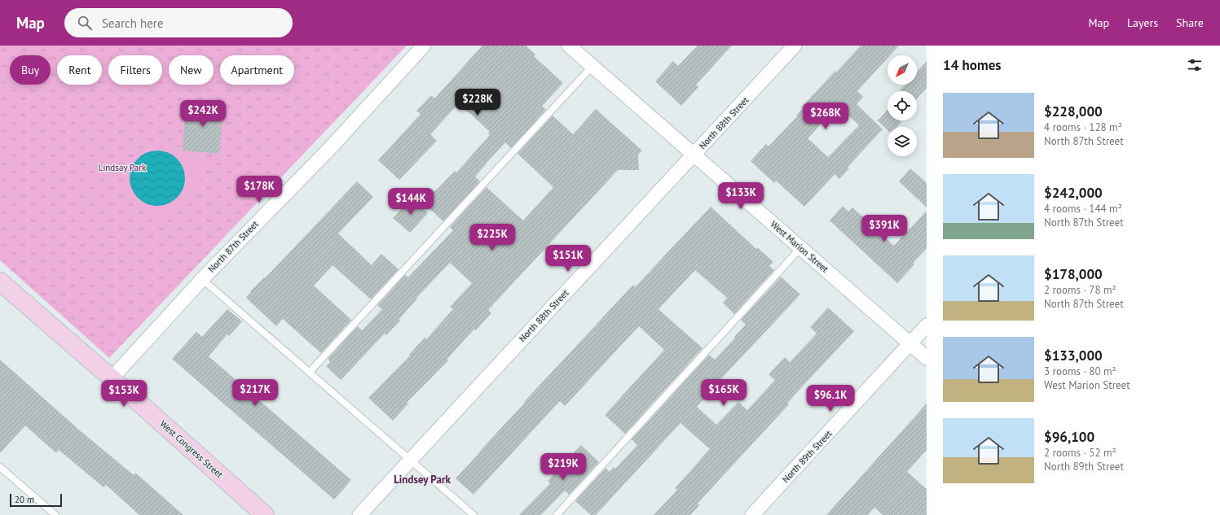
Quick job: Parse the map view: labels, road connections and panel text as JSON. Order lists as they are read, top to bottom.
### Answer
{
  "streets": {
    "street": [
      "North 88th Street",
      "North 87th Street",
      "West Marion Street",
      "West Congress Street",
      "North 89th Street"
    ]
  },
  "crossings": [
    ["North 88th Street", "West Marion Street"],
    ["North 87th Street", "West Congress Street"],
    ["West Marion Street", "North 89th Street"]
  ],
  "districts": ["Lindsey Park"],
  "parks": ["Lindsay Park"],
  "scale_bar": "20 m",
  "north": "bottom left",
  "page": {
    "header": "Map",
    "search": "Search here",
    "nav": ["Map", "Layers", "Share"],
    "heading": "14 homes",
    "chip": [
      "Buy",
      "Rent",
      "Filters",
      "New",
      "Apartment"
    ],
    "list": [
      {
        "name": "$228,000",
        "note": "4 rooms · 128 m² · North 87th Street"
      },
      {
        "name": "$242,000",
        "note": "4 rooms · 144 m² · North 87th Street"
      },
      {
        "name": "$178,000",
        "note": "2 rooms · 78 m² · North 87th Street"
      },
      {
        "name": "$133,000",
        "note": "3 rooms · 80 m² · West Marion Street"
      },
      {
        "name": "$96,100",
        "note": "2 rooms · 52 m² · North 89th Street"
      }
    ],
    "price": [
      "$228K",
      "$242K",
      "$268K",
      "$178K",
      "$133K",
      "$144K",
      "$391K",
      "$225K",
      "$151K",
      "$217K",
      "$165K",
      "$153K",
      "$96.1K",
      "$219K"
    ],
    "scale": "20 m"
  }
}
